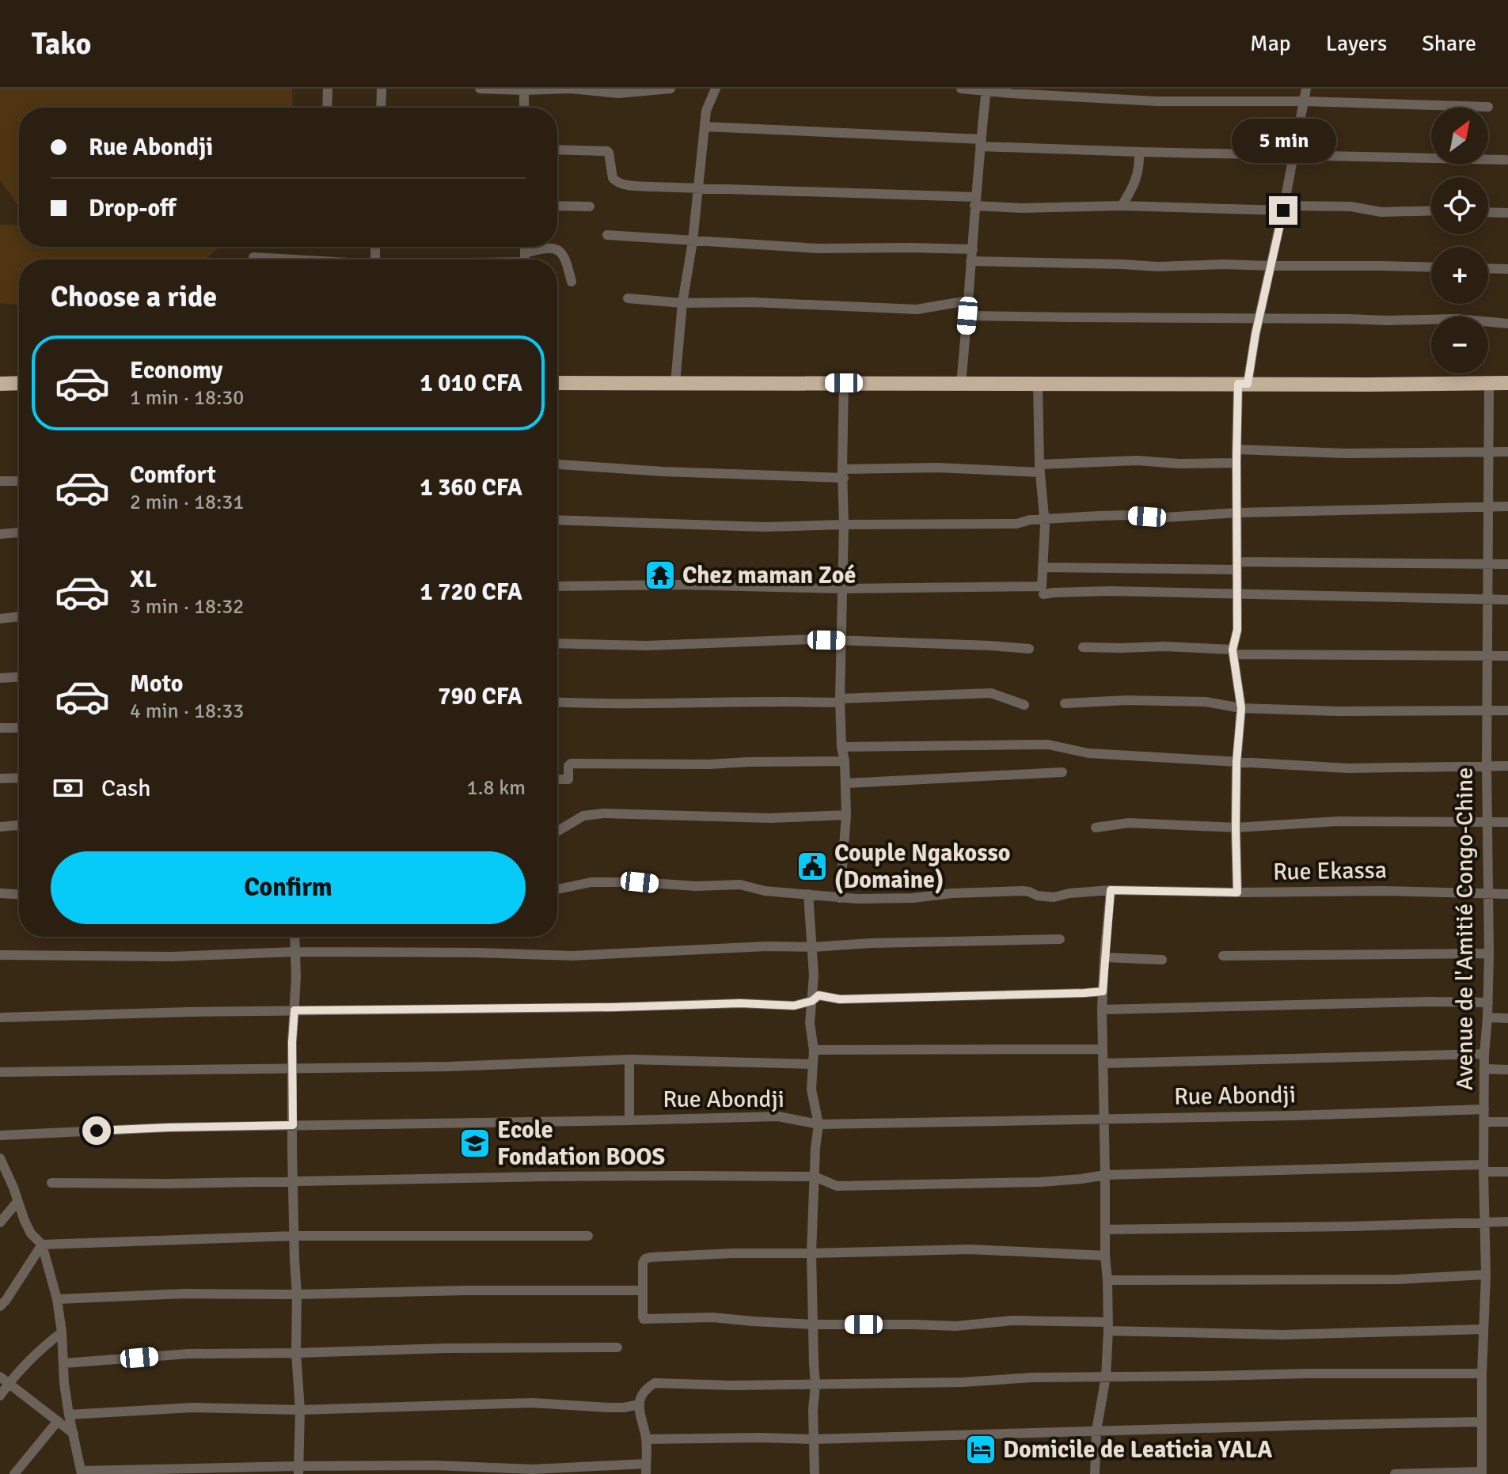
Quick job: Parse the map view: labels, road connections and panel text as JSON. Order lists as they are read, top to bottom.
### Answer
{
  "streets": {
    "street": ["Rue Ekassa", "Avenue de l'Amitié Congo-Chine", "Rue Abondji"]
  },
  "crossings": [
    ["Rue Ekassa", "Avenue de l'Amitié Congo-Chine"],
    ["Avenue de l'Amitié Congo-Chine", "Rue Abondji"]
  ],
  "places": {
    "temple": ["Chez maman Zoé"],
    "public building": ["Couple Ngakosso (Domaine)"],
    "school or university": ["Ecole Fondation BOOS"],
    "hotel": ["Domicile de Leaticia YALA"]
  },
  "north": "top right",
  "page": {
    "header": "Tako",
    "nav": ["Map", "Layers", "Share"],
    "map_buttons": ["+", "−"],
    "banner": ["Rue Abondji", "Drop-off"],
    "bubble": "5 min",
    "heading": "Choose a ride",
    "list": [
      {
        "name": "Economy",
        "note": "1 min · 18:30",
        "value": "1 010 CFA"
      },
      {
        "name": "Comfort",
        "note": "2 min · 18:31",
        "value": "1 360 CFA"
      },
      {
        "name": "XL",
        "note": "3 min · 18:32",
        "value": "1 720 CFA"
      },
      {
        "name": "Moto",
        "note": "4 min · 18:33",
        "value": "790 CFA"
      }
    ],
    "pay": ["Cash", "1.8 km"],
    "buttons": "Confirm"
  }
}
